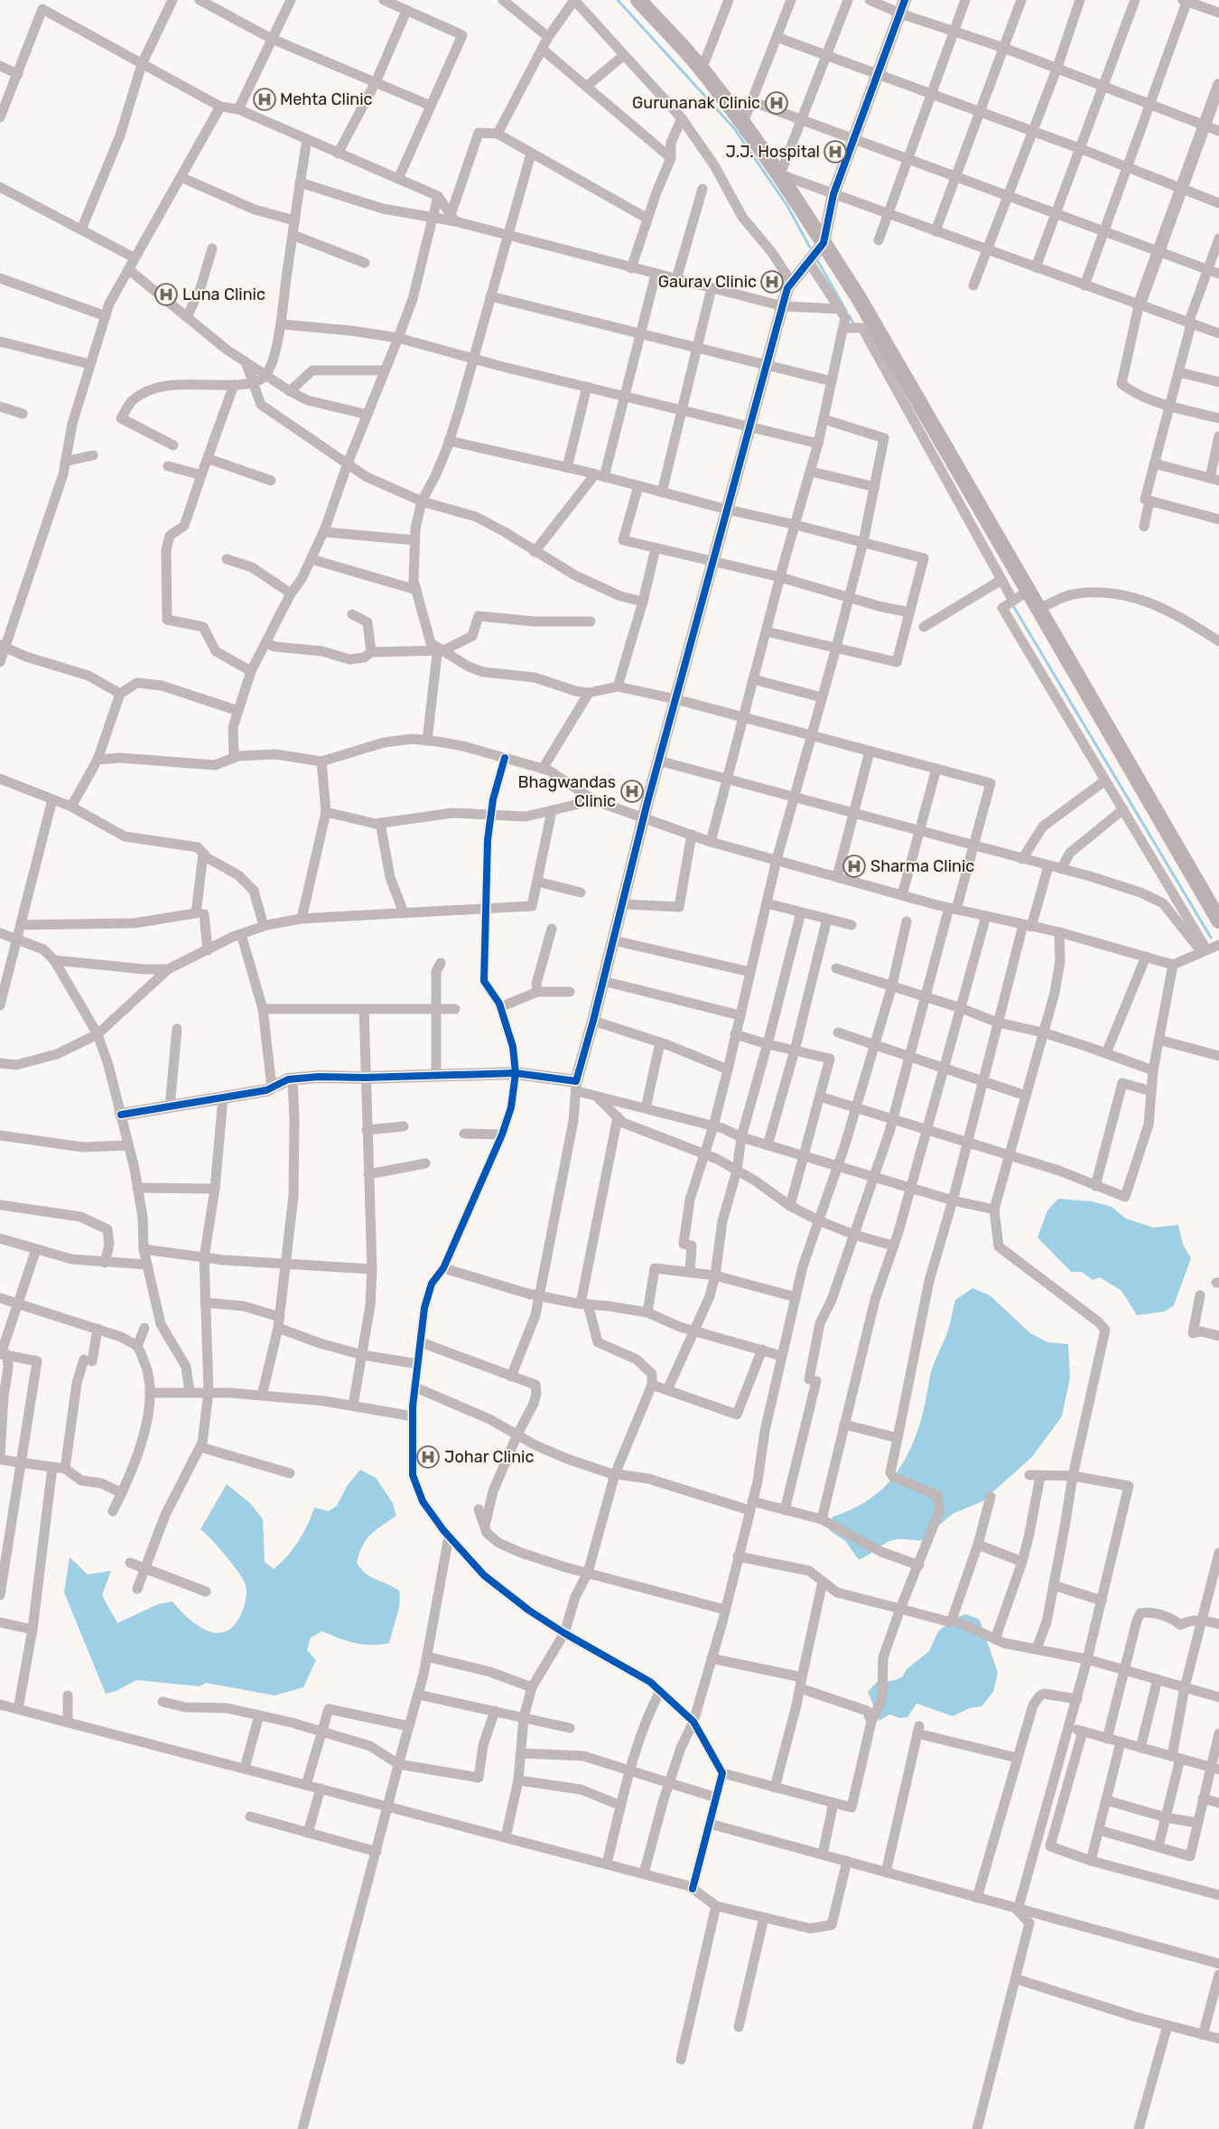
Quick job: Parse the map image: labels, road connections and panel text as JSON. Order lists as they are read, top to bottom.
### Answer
{
  "places": {
    "hospital": [
      "Mehta Clinic",
      "Gurunanak Clinic",
      "J.J. Hospital",
      "Gaurav Clinic",
      "Luna Clinic",
      "Bhagwandas Clinic",
      "Sharma Clinic",
      "Johar Clinic"
    ]
  }
}
